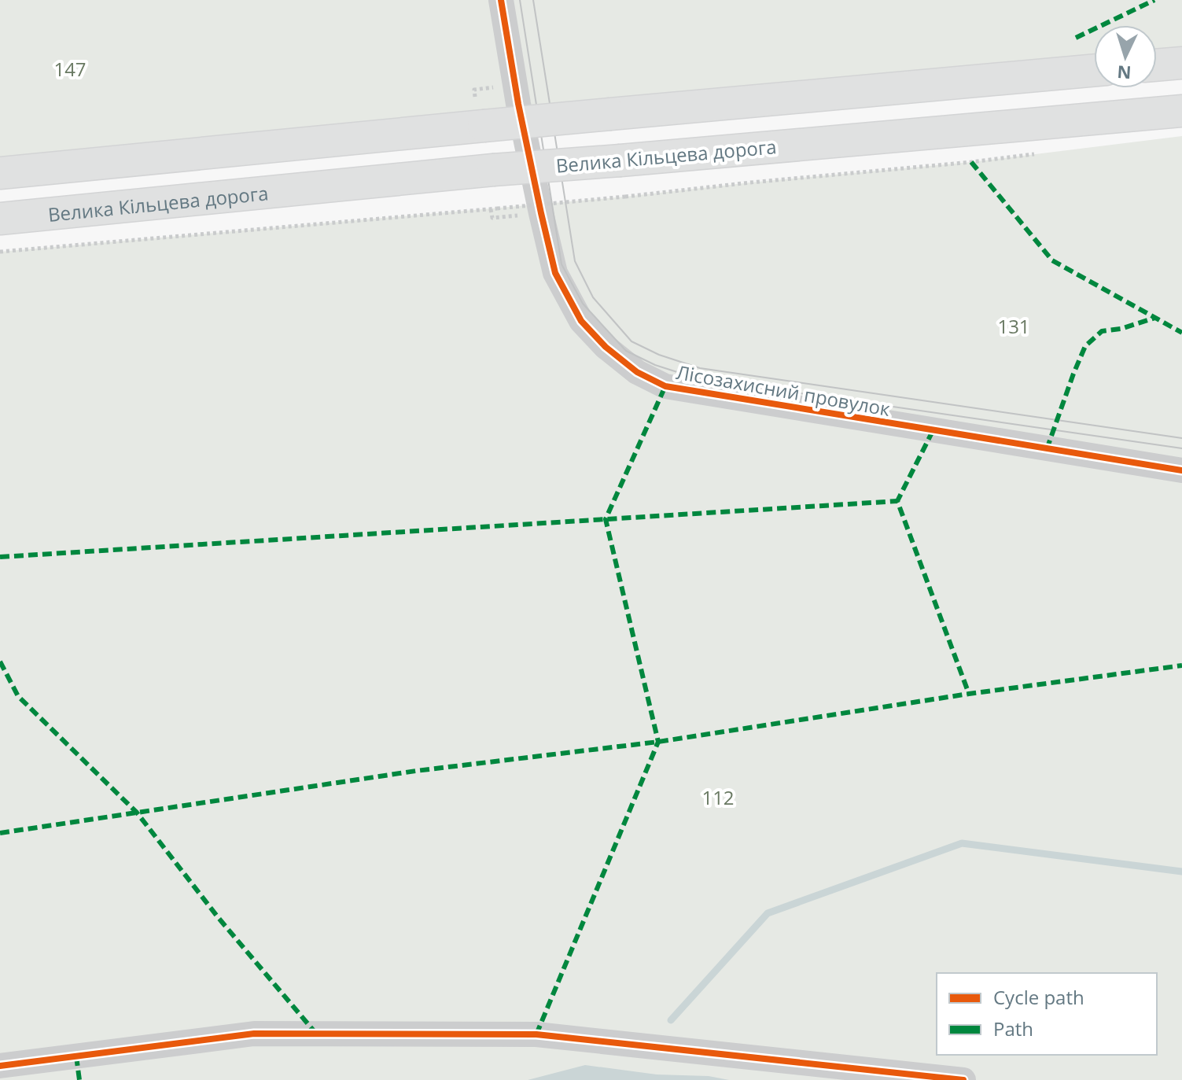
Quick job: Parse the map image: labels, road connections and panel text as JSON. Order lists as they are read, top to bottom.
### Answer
{
  "streets": {
    "main road": ["Велика Кільцева дорога"],
    "street": ["Лісозахисний провулок"]
  },
  "parks": ["147", "131", "112"],
  "legend": ["Cycle path", "Path"],
  "north": "bottom"
}
